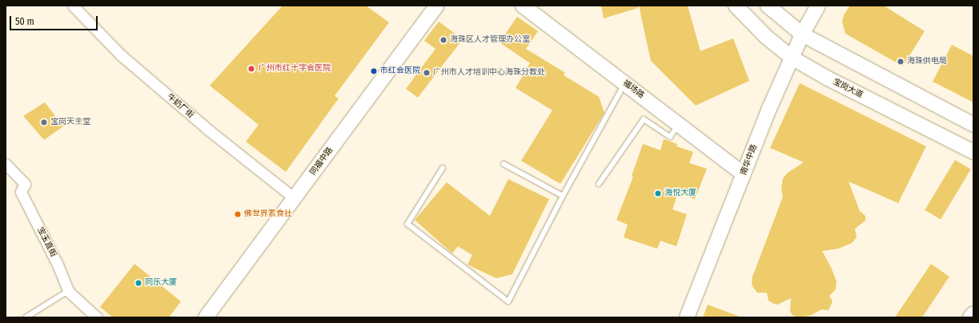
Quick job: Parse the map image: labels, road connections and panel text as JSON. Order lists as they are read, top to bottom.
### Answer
{
  "streets": {
    "main road": [
      "宝岗大道",
      "福场路",
      "南华中路",
      "同福中路"
    ],
    "street": ["牛奶厂街", "宝玉直街"]
  },
  "crossings": [
    ["宝岗大道", "南华中路"],
    ["福场路", "南华中路"],
    ["牛奶厂街", "同福中路"]
  ],
  "places": [
    "海珠区人才管理办公室",
    "海珠供电局",
    "广州市红十字会医院",
    "市红会医院",
    "广州市人才培训中心海珠分教处",
    "宝岗天主堂",
    "海悦大厦",
    "佛世界素食社",
    "同乐大厦"
  ],
  "scale_bar": "50 m"
}
